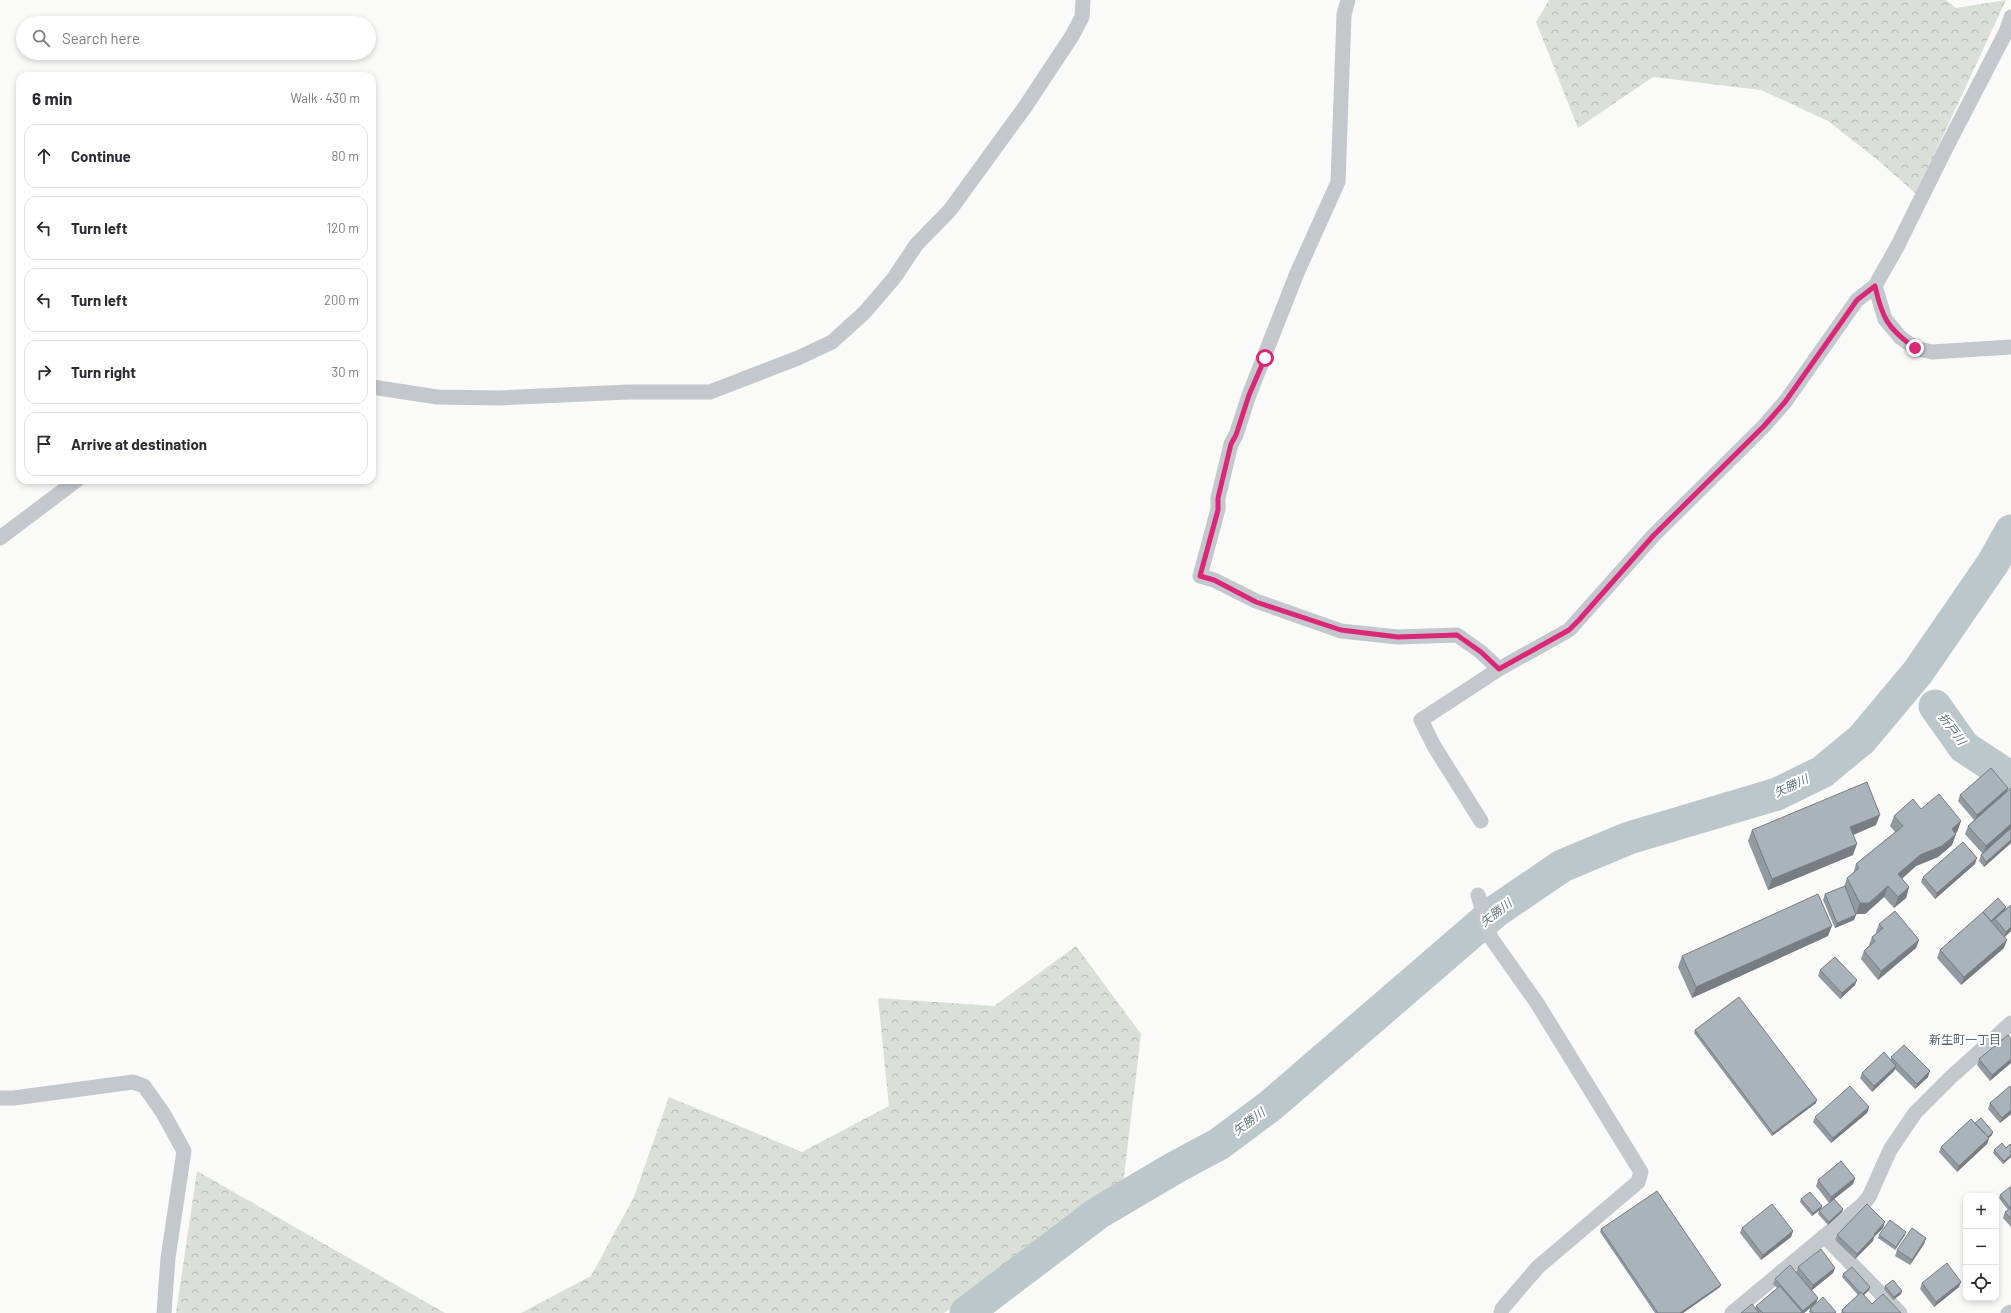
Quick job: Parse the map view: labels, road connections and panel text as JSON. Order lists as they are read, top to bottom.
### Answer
{
  "districts": ["新生町一丁目"],
  "water": ["折戸川", "矢勝川"],
  "page": {
    "search": "Search here",
    "heading": ["6 min", "Walk · 430 m"],
    "list": [
      ["Continue", "80 m"],
      ["Turn left", "120 m"],
      ["Turn left", "200 m"],
      ["Turn right", "30 m"],
      "Arrive at destination"
    ],
    "map_buttons": ["+", "−"]
  }
}
